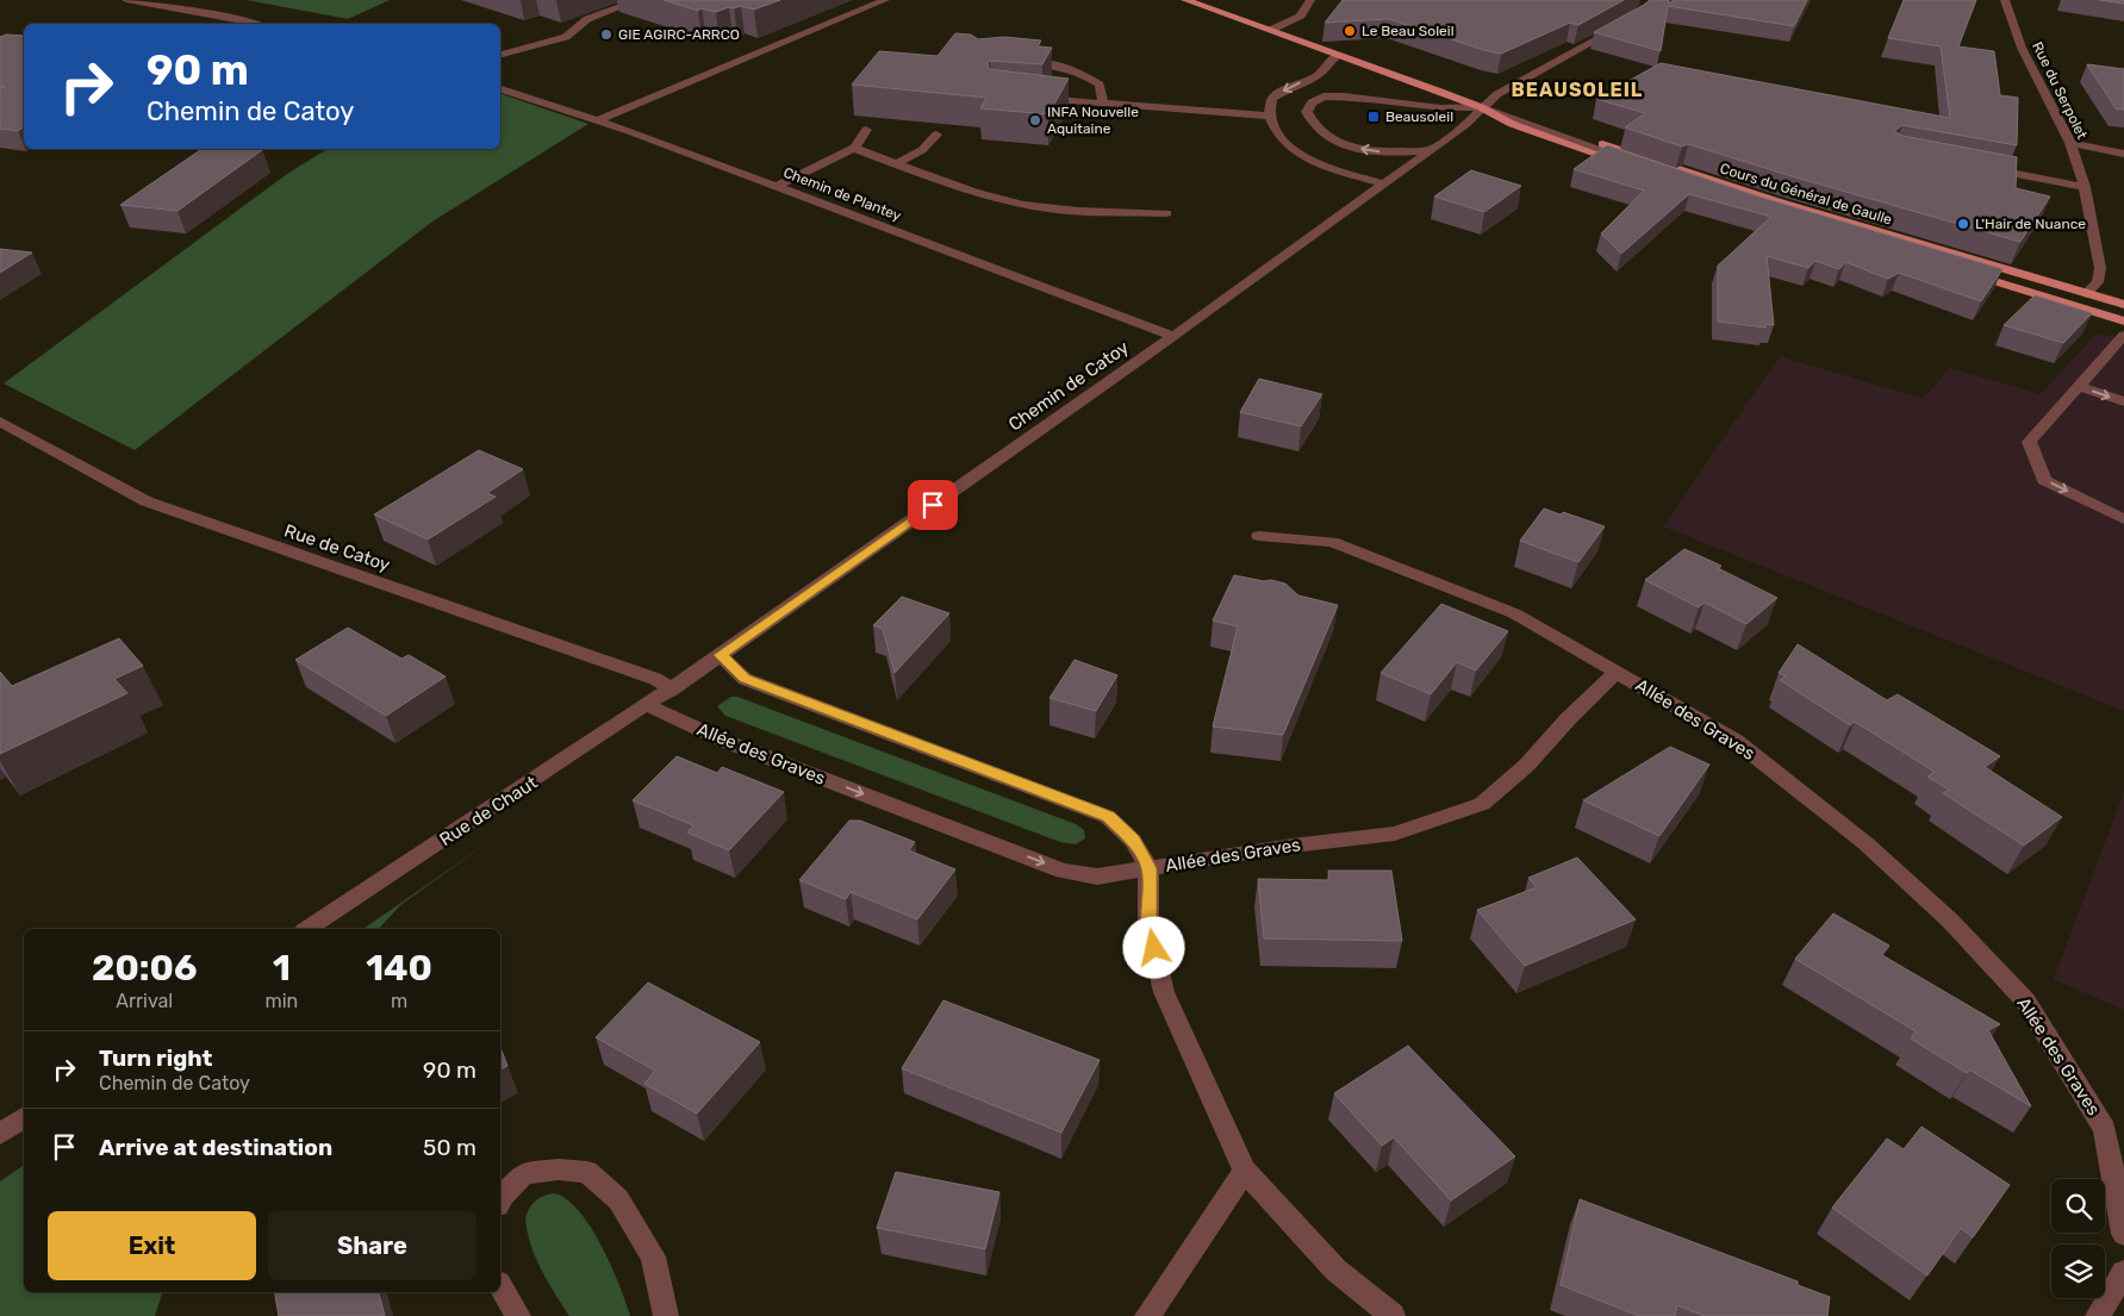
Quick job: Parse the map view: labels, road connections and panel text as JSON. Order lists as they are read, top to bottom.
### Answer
{
  "streets": {
    "main road": ["Cours du Général de Gaulle"],
    "street": [
      "Rue du Serpolet",
      "Chemin de Plantey",
      "Chemin de Catoy",
      "Rue de Catoy",
      "Allée des Graves",
      "Rue de Chaut"
    ]
  },
  "crossings": [
    ["Rue du Serpolet", "Cours du Général de Gaulle"],
    ["Chemin de Plantey", "Chemin de Catoy"],
    ["Cours du Général de Gaulle", "Chemin de Catoy"],
    ["Chemin de Catoy", "Rue de Catoy"],
    ["Chemin de Catoy", "Allée des Graves"],
    ["Chemin de Catoy", "Rue de Chaut"],
    ["Rue de Catoy", "Rue de Chaut"],
    ["Allée des Graves", "Rue de Chaut"]
  ],
  "districts": ["BEAUSOLEIL"],
  "places": {
    "other": [
      "Le Beau Soleil",
      "GIE AGIRC-ARRCO",
      "INFA Nouvelle Aquitaine",
      "L'Hair de Nuance"
    ],
    "transit": ["Beausoleil"]
  },
  "page": {
    "turn": ["90 m", "Chemin de Catoy"],
    "eta": [
      "20:06",
      "Arrival",
      "1",
      "min",
      "140",
      "m"
    ],
    "list": [
      {
        "name": "Turn right",
        "note": "Chemin de Catoy",
        "value": "90 m"
      },
      {
        "name": "Arrive at destination",
        "value": "50 m"
      }
    ],
    "buttons": ["Exit", "Share"]
  }
}
